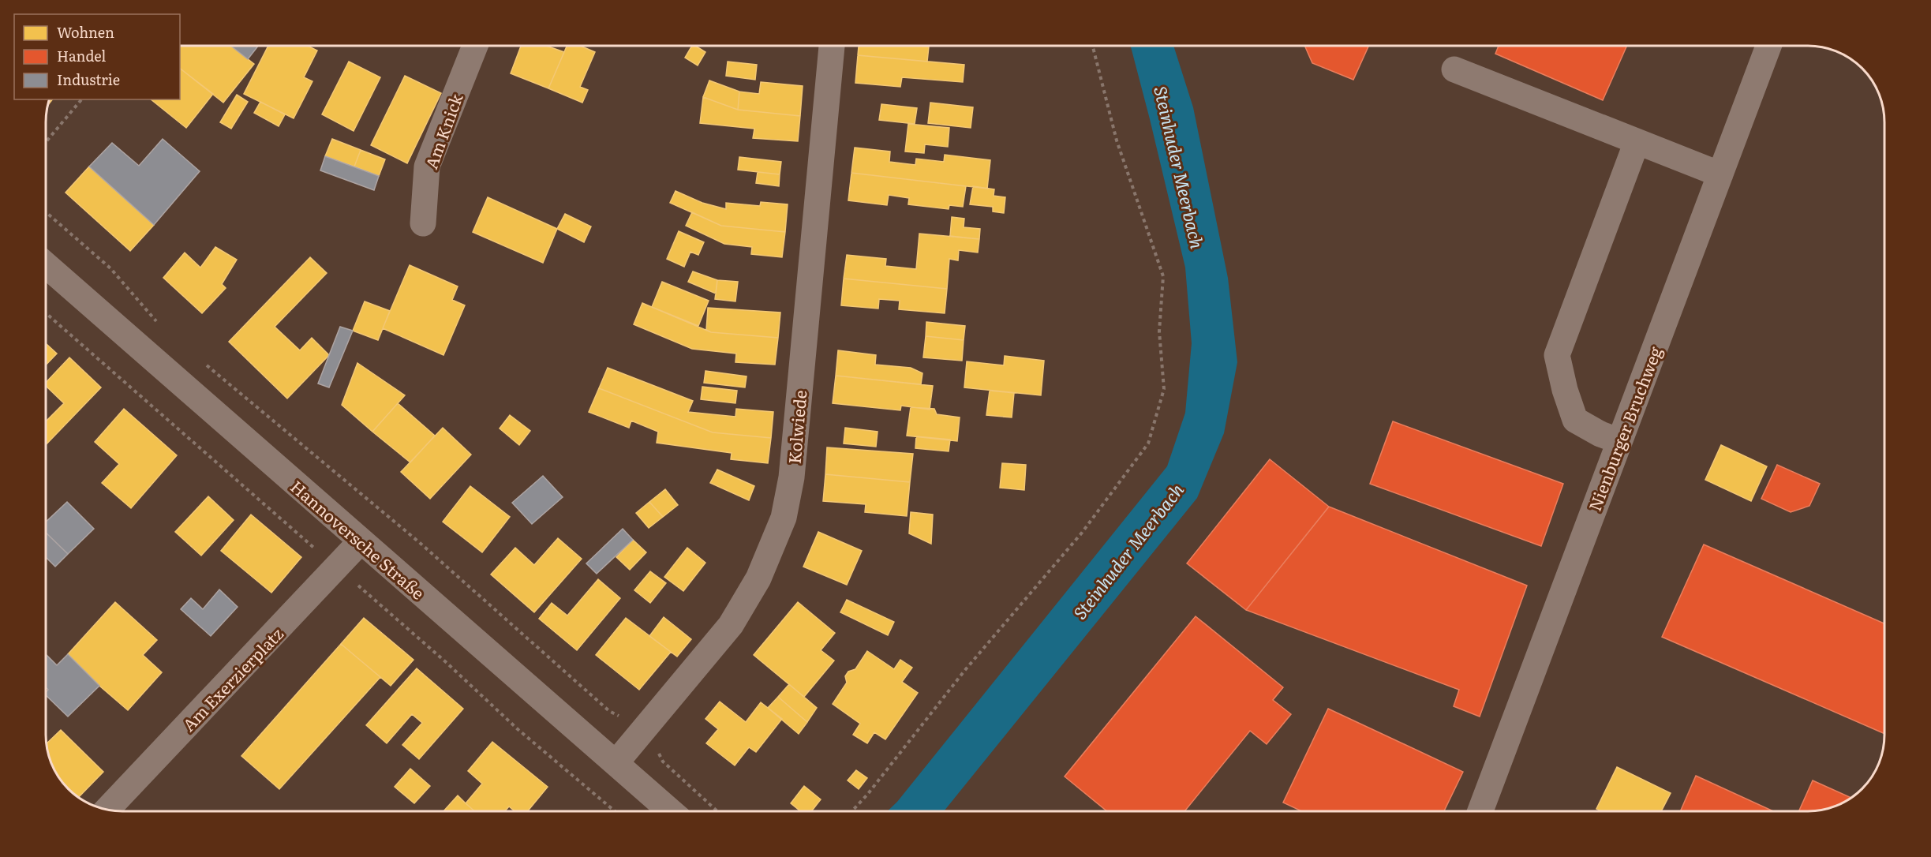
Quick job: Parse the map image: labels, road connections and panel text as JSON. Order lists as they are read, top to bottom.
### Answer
{
  "streets": {
    "street": [
      "Am Knick",
      "Kolwiede",
      "Nienburger Bruchweg",
      "Hannoversche Straße",
      "Am Exerzierplatz"
    ]
  },
  "crossings": [
    ["Kolwiede", "Hannoversche Straße"],
    ["Hannoversche Straße", "Am Exerzierplatz"]
  ],
  "water": ["Steinhuder Meerbach"],
  "legend": ["Wohnen", "Handel", "Industrie"]
}
